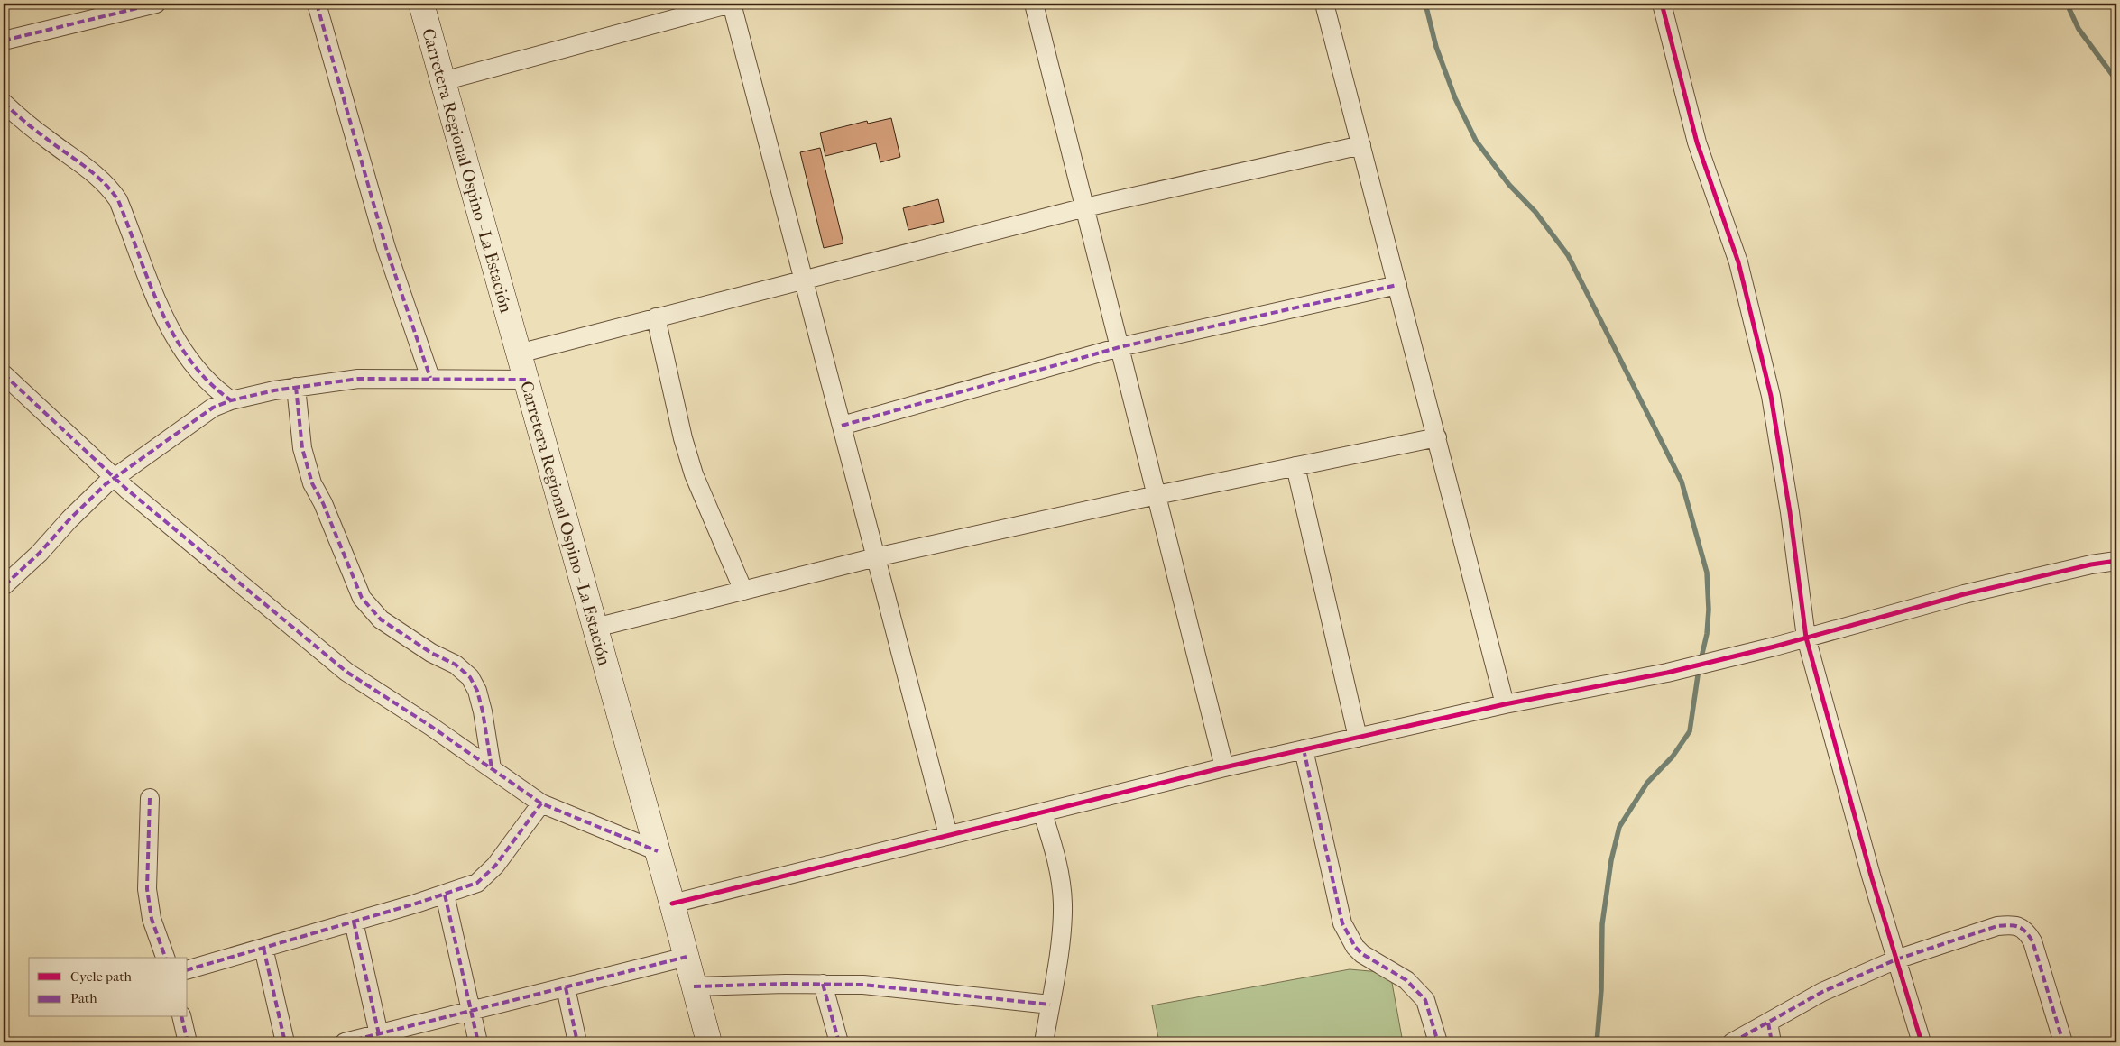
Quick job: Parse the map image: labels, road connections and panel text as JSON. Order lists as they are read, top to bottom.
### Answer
{
  "streets": {
    "main road": ["Carretera Regional Ospino - La Estación"]
  },
  "legend": ["Cycle path", "Path"]
}
